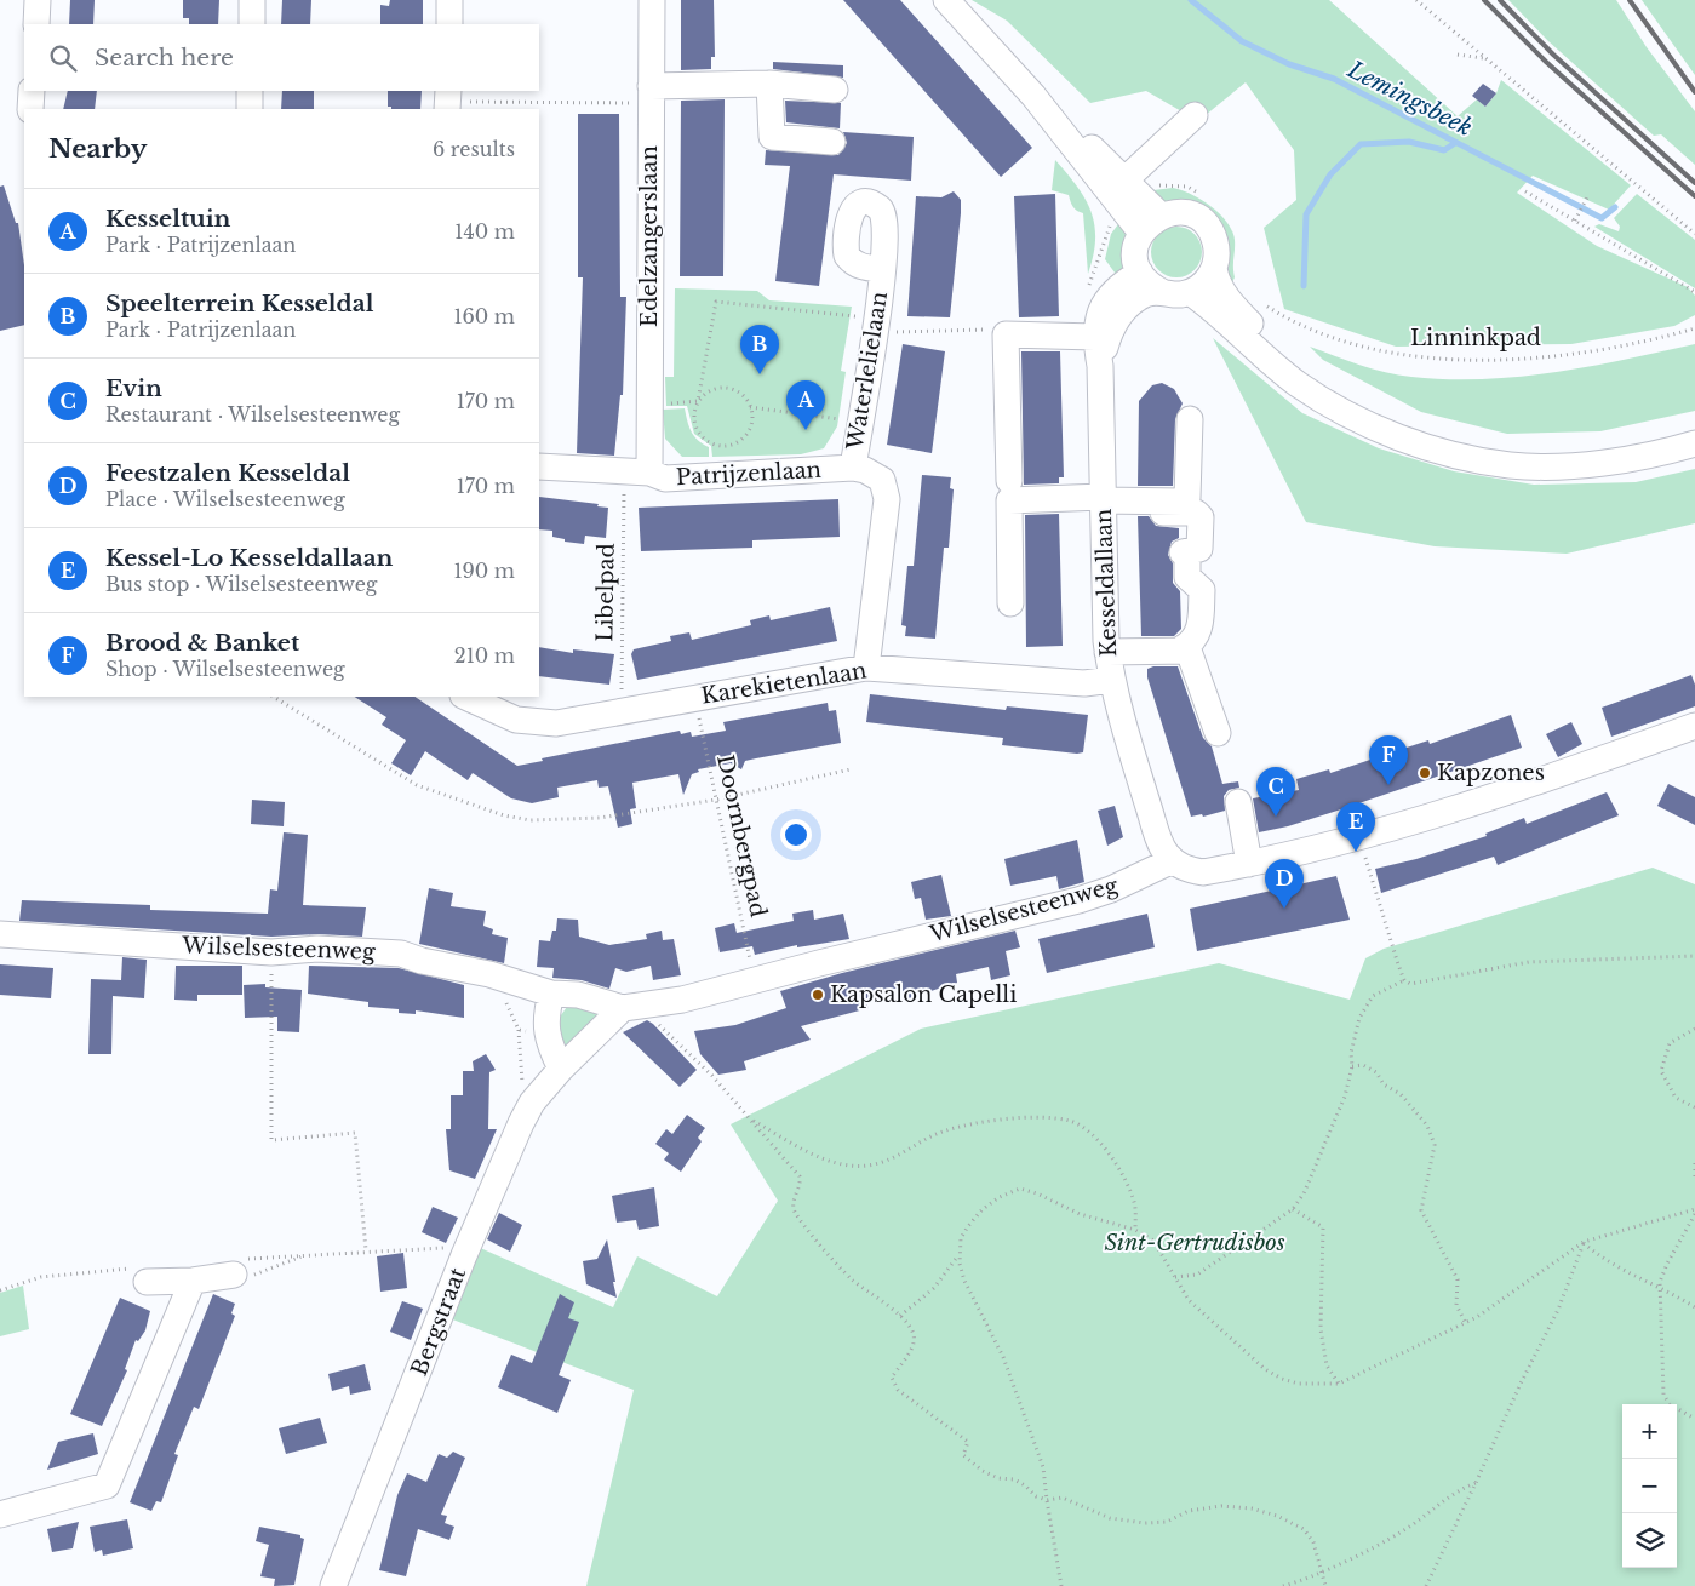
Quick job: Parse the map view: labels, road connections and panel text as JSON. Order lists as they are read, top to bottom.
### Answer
{
  "streets": {
    "street": [
      "Edelzangerslaan",
      "Waterlelielaan",
      "Patrijzenlaan",
      "Kesseldallaan",
      "Karekietenlaan",
      "Wilselsesteenweg",
      "Bergstraat"
    ],
    "path": ["Linninkpad", "Libelpad", "Doornbergpad"]
  },
  "crossings": [
    ["Edelzangerslaan", "Patrijzenlaan"],
    ["Edelzangerslaan", "Libelpad"],
    ["Waterlelielaan", "Patrijzenlaan"],
    ["Waterlelielaan", "Karekietenlaan"],
    ["Patrijzenlaan", "Libelpad"],
    ["Kesseldallaan", "Karekietenlaan"],
    ["Kesseldallaan", "Wilselsesteenweg"],
    ["Libelpad", "Karekietenlaan"],
    ["Karekietenlaan", "Doornbergpad"],
    ["Doornbergpad", "Wilselsesteenweg"]
  ],
  "water": ["Lemingsbeek"],
  "parks": ["Sint-Gertrudisbos"],
  "places": ["Kapzones", "Kapsalon Capelli"],
  "page": {
    "search": "Search here",
    "heading": ["Nearby", "6 results"],
    "list": [
      {
        "mark": "A",
        "name": "Kesseltuin",
        "note": "Park · Patrijzenlaan",
        "value": "140 m"
      },
      {
        "mark": "B",
        "name": "Speelterrein Kesseldal",
        "note": "Park · Patrijzenlaan",
        "value": "160 m"
      },
      {
        "mark": "C",
        "name": "Evin",
        "note": "Restaurant · Wilselsesteenweg",
        "value": "170 m"
      },
      {
        "mark": "D",
        "name": "Feestzalen Kesseldal",
        "note": "Place · Wilselsesteenweg",
        "value": "170 m"
      },
      {
        "mark": "E",
        "name": "Kessel-Lo Kesseldallaan",
        "note": "Bus stop · Wilselsesteenweg",
        "value": "190 m"
      },
      {
        "mark": "F",
        "name": "Brood & Banket",
        "note": "Shop · Wilselsesteenweg",
        "value": "210 m"
      }
    ],
    "pins": [
      "B",
      "A",
      "F",
      "C",
      "E",
      "D"
    ],
    "map_buttons": ["+", "−"]
  }
}
